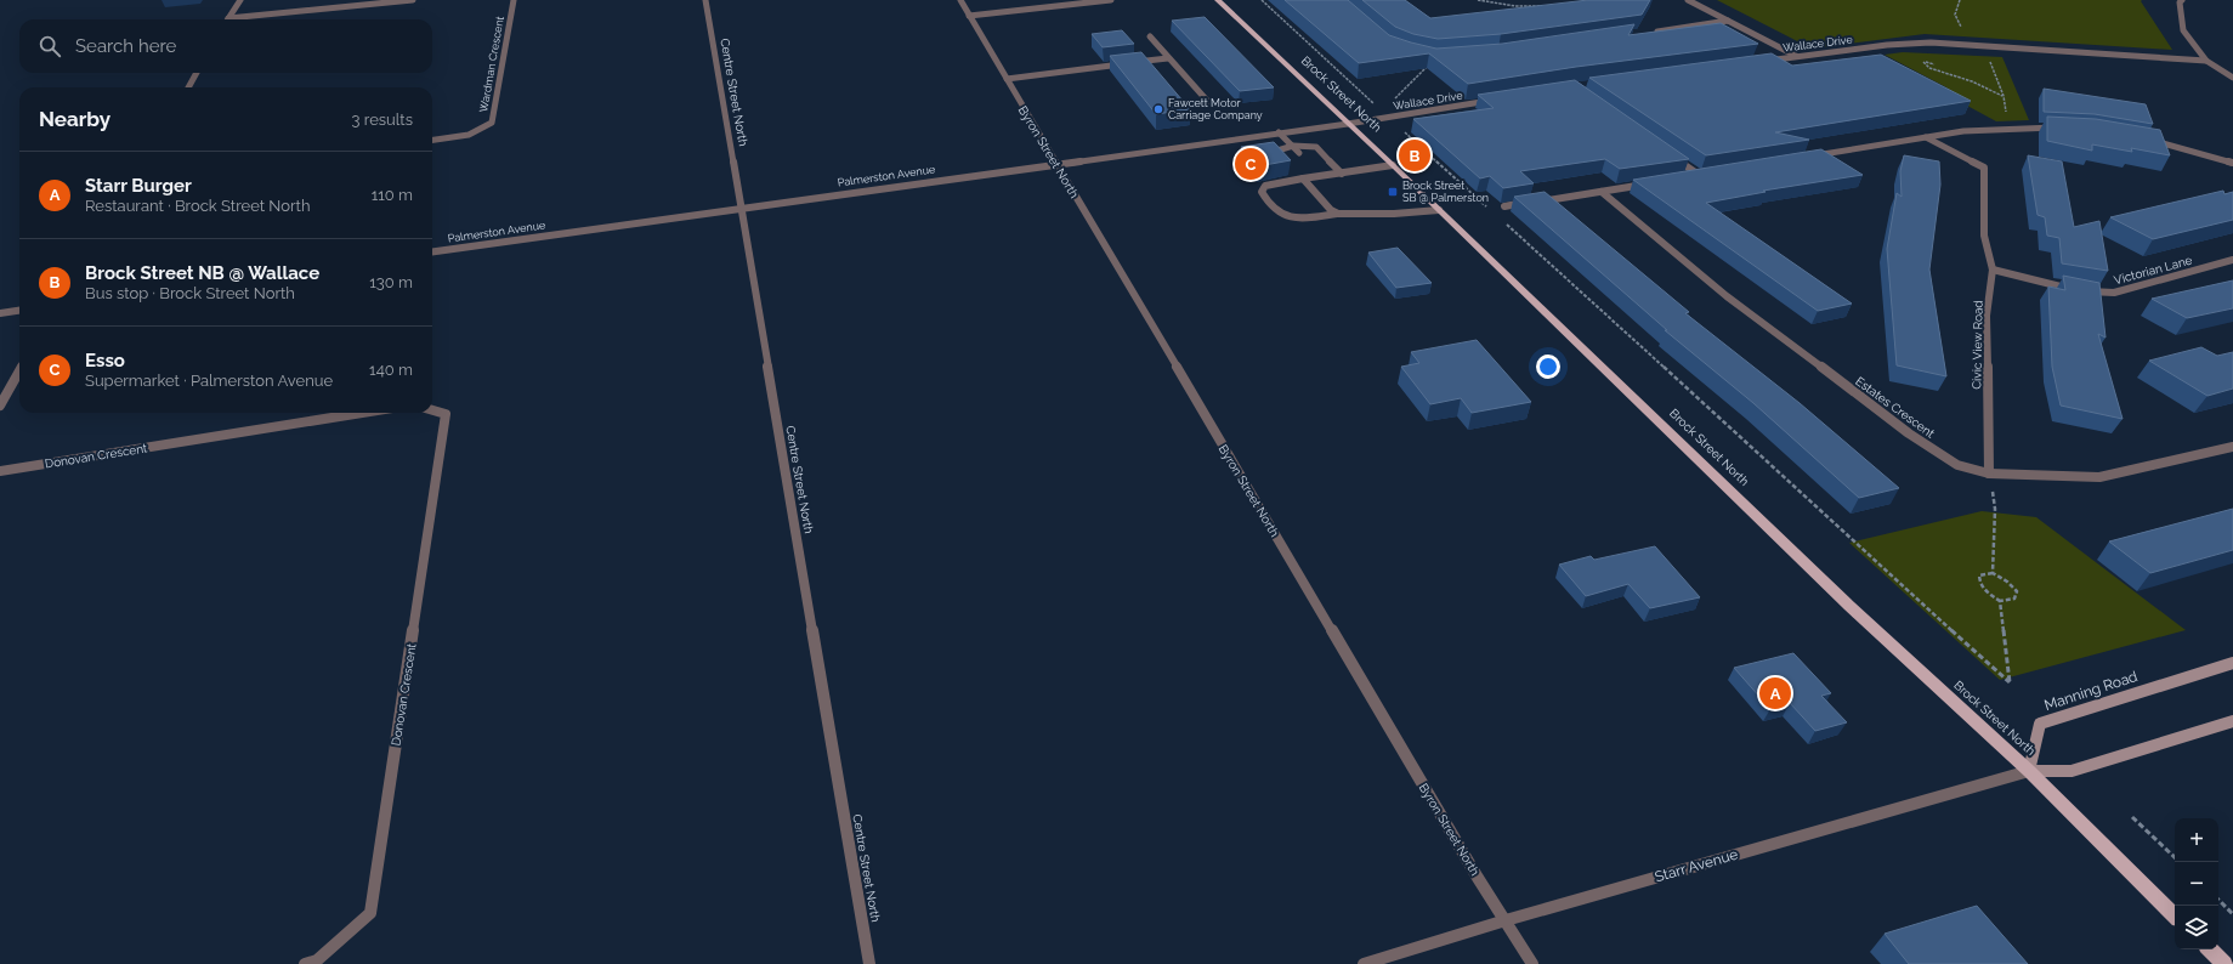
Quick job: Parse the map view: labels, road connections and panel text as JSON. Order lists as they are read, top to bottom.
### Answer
{
  "streets": {
    "main road": ["Brock Street North", "Manning Road"],
    "street": [
      "Wallace Drive",
      "Wardman Crescent",
      "Centre Street North",
      "Byron Street North",
      "Palmerston Avenue",
      "Victorian Lane",
      "Civic View Road",
      "Estates Crescent",
      "Donovan Crescent",
      "Starr Avenue"
    ]
  },
  "crossings": [
    ["Wallace Drive", "Brock Street North"],
    ["Wallace Drive", "Palmerston Avenue"],
    ["Centre Street North", "Palmerston Avenue"],
    ["Brock Street North", "Palmerston Avenue"],
    ["Brock Street North", "Manning Road"],
    ["Brock Street North", "Starr Avenue"],
    ["Byron Street North", "Palmerston Avenue"],
    ["Byron Street North", "Starr Avenue"],
    ["Victorian Lane", "Civic View Road"],
    ["Civic View Road", "Estates Crescent"],
    ["Manning Road", "Starr Avenue"]
  ],
  "places": {
    "other": ["Fawcett Motor Carriage Company"],
    "transit": ["Brock Street SB @ Palmerston"]
  },
  "page": {
    "search": "Search here",
    "heading": ["Nearby", "3 results"],
    "pins": ["B", "C", "A"],
    "list": [
      {
        "mark": "A",
        "name": "Starr Burger",
        "note": "Restaurant · Brock Street North",
        "value": "110 m"
      },
      {
        "mark": "B",
        "name": "Brock Street NB @ Wallace",
        "note": "Bus stop · Brock Street North",
        "value": "130 m"
      },
      {
        "mark": "C",
        "name": "Esso",
        "note": "Supermarket · Palmerston Avenue",
        "value": "140 m"
      }
    ],
    "map_buttons": ["+", "−"]
  }
}
